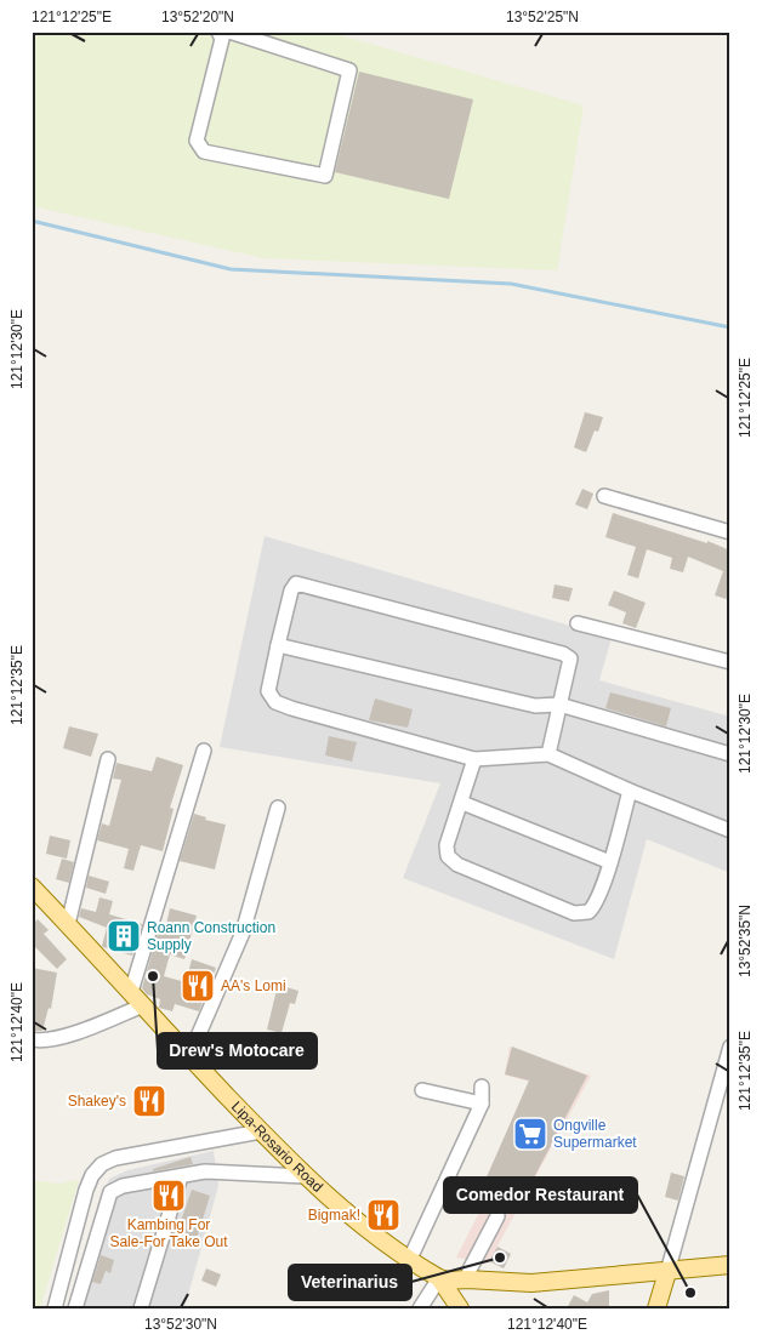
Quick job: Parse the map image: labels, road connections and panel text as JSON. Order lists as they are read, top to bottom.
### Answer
{
  "streets": {
    "main road": ["Lipa-Rosario Road"]
  },
  "places": {
    "building": ["Roann Construction Supply"],
    "other": ["Drew's Motocare", "Veterinarius", "Comedor Restaurant"],
    "restaurant": [
      "AA's Lomi",
      "Shakey's",
      "Kambing For Sale-For Take Out",
      "Bigmak!"
    ],
    "supermarket": ["Ongville Supermarket"]
  },
  "coordinates": [
    "121°12'25\"E",
    "13°52'20\"N",
    "13°52'25\"N",
    "121°12'30\"E",
    "121°12'35\"E",
    "13°52'35\"N",
    "121°12'40\"E",
    "13°52'30\"N"
  ]
}
